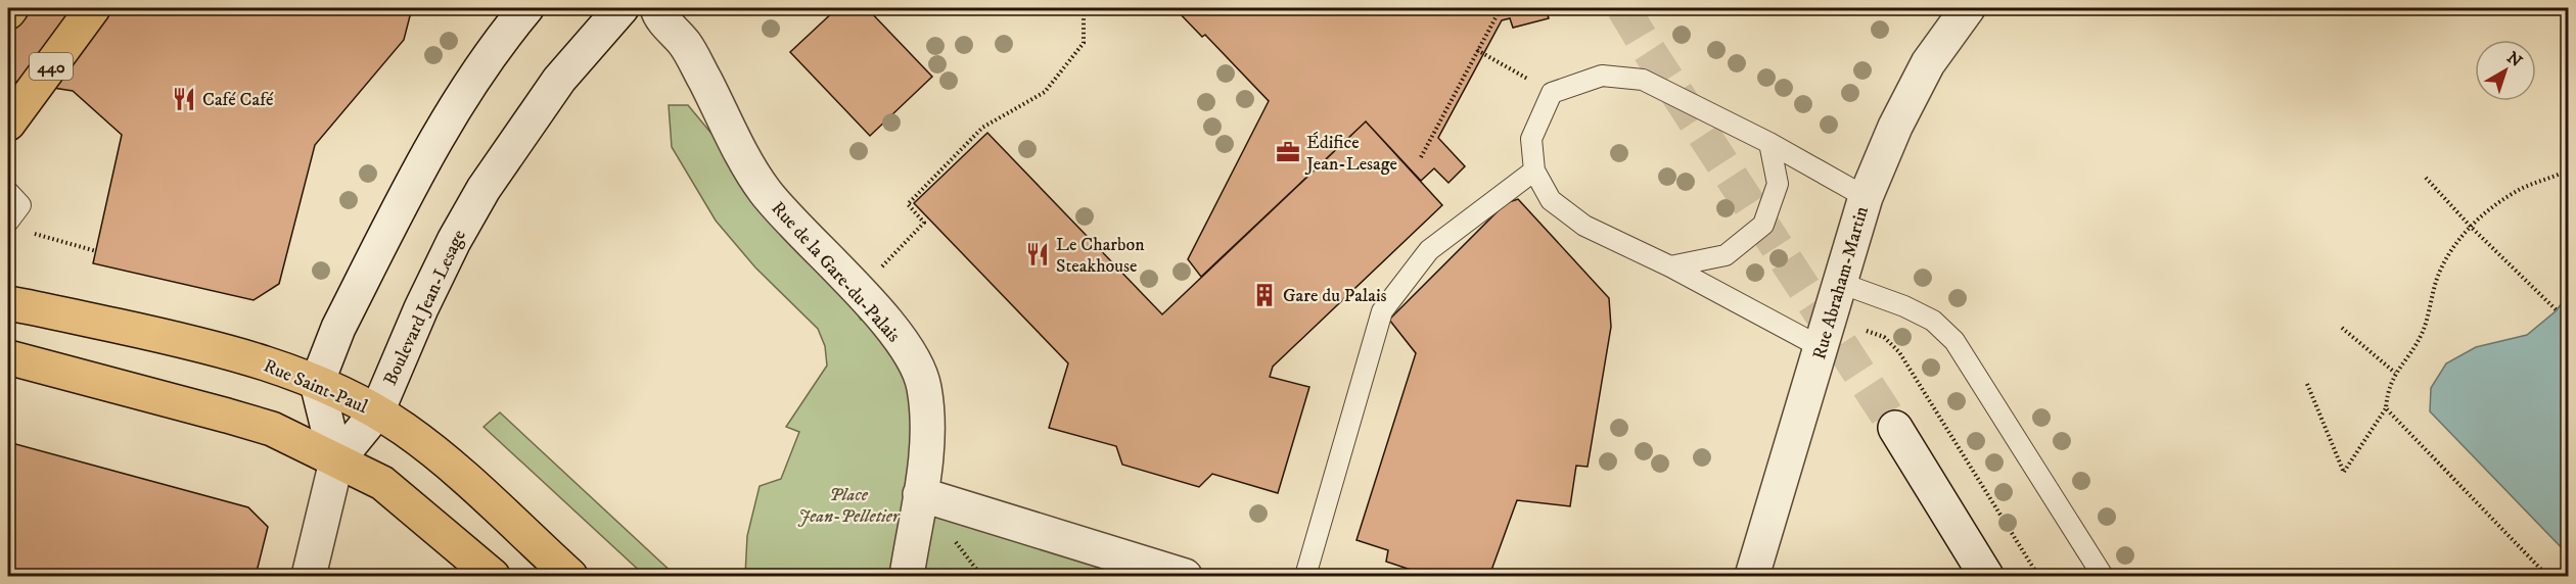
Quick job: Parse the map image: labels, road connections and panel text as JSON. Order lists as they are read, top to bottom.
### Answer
{
  "streets": {
    "main road": ["440", "Rue Saint-Paul"],
    "street": ["Rue de la Gare-du-Palais", "Rue Abraham-Martin", "Boulevard Jean-Lesage"]
  },
  "crossings": [
    ["Rue de la Gare-du-Palais", "Boulevard Jean-Lesage"],
    ["Boulevard Jean-Lesage", "Rue Saint-Paul"]
  ],
  "parks": ["Place Jean-Pelletier"],
  "places": {
    "restaurant": ["Café Café", "Le Charbon Steakhouse"],
    "office": ["Édifice Jean-Lesage"],
    "building": ["Gare du Palais"]
  },
  "north": "top right"
}
